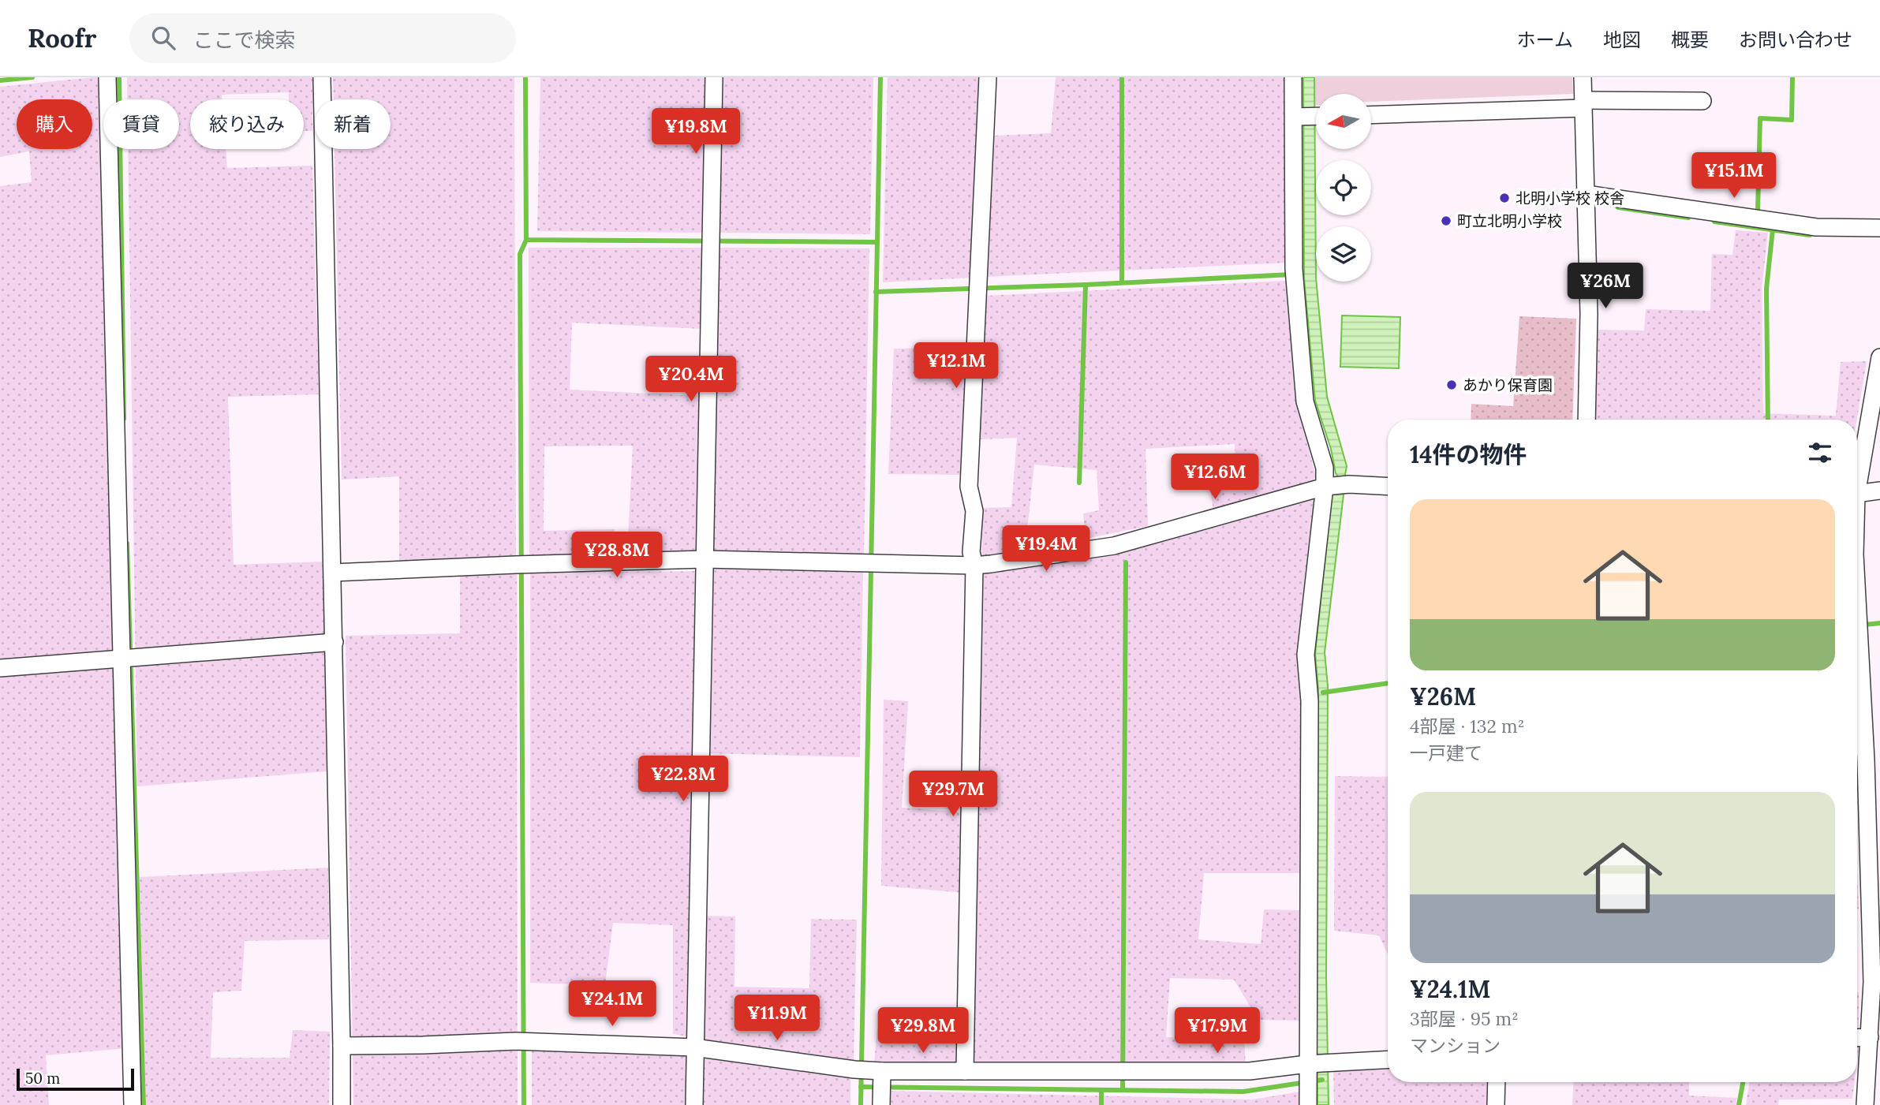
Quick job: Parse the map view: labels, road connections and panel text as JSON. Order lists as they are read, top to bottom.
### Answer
{
  "places": ["北明小学校 校舎", "町立北明小学校", "あかり保育園"],
  "scale_bar": "50 m",
  "north": "left",
  "page": {
    "header": "Roofr",
    "search": "ここで検索",
    "nav": [
      "ホーム",
      "地図",
      "概要",
      "お問い合わせ"
    ],
    "chip": [
      "購入",
      "賃貸",
      "絞り込み",
      "新着"
    ],
    "price": [
      "¥19.8M",
      "¥15.1M",
      "¥26M",
      "¥12.1M",
      "¥20.4M",
      "¥12.6M",
      "¥19.4M",
      "¥28.8M",
      "¥22.8M",
      "¥29.7M",
      "¥24.1M",
      "¥11.9M",
      "¥29.8M",
      "¥17.9M"
    ],
    "heading": "14件の物件",
    "list": [
      {
        "name": "¥26M",
        "note": "4部屋 · 132 m² · 一戸建て"
      },
      {
        "name": "¥24.1M",
        "note": "3部屋 · 95 m² · マンション"
      }
    ],
    "scale": "50 m"
  }
}
